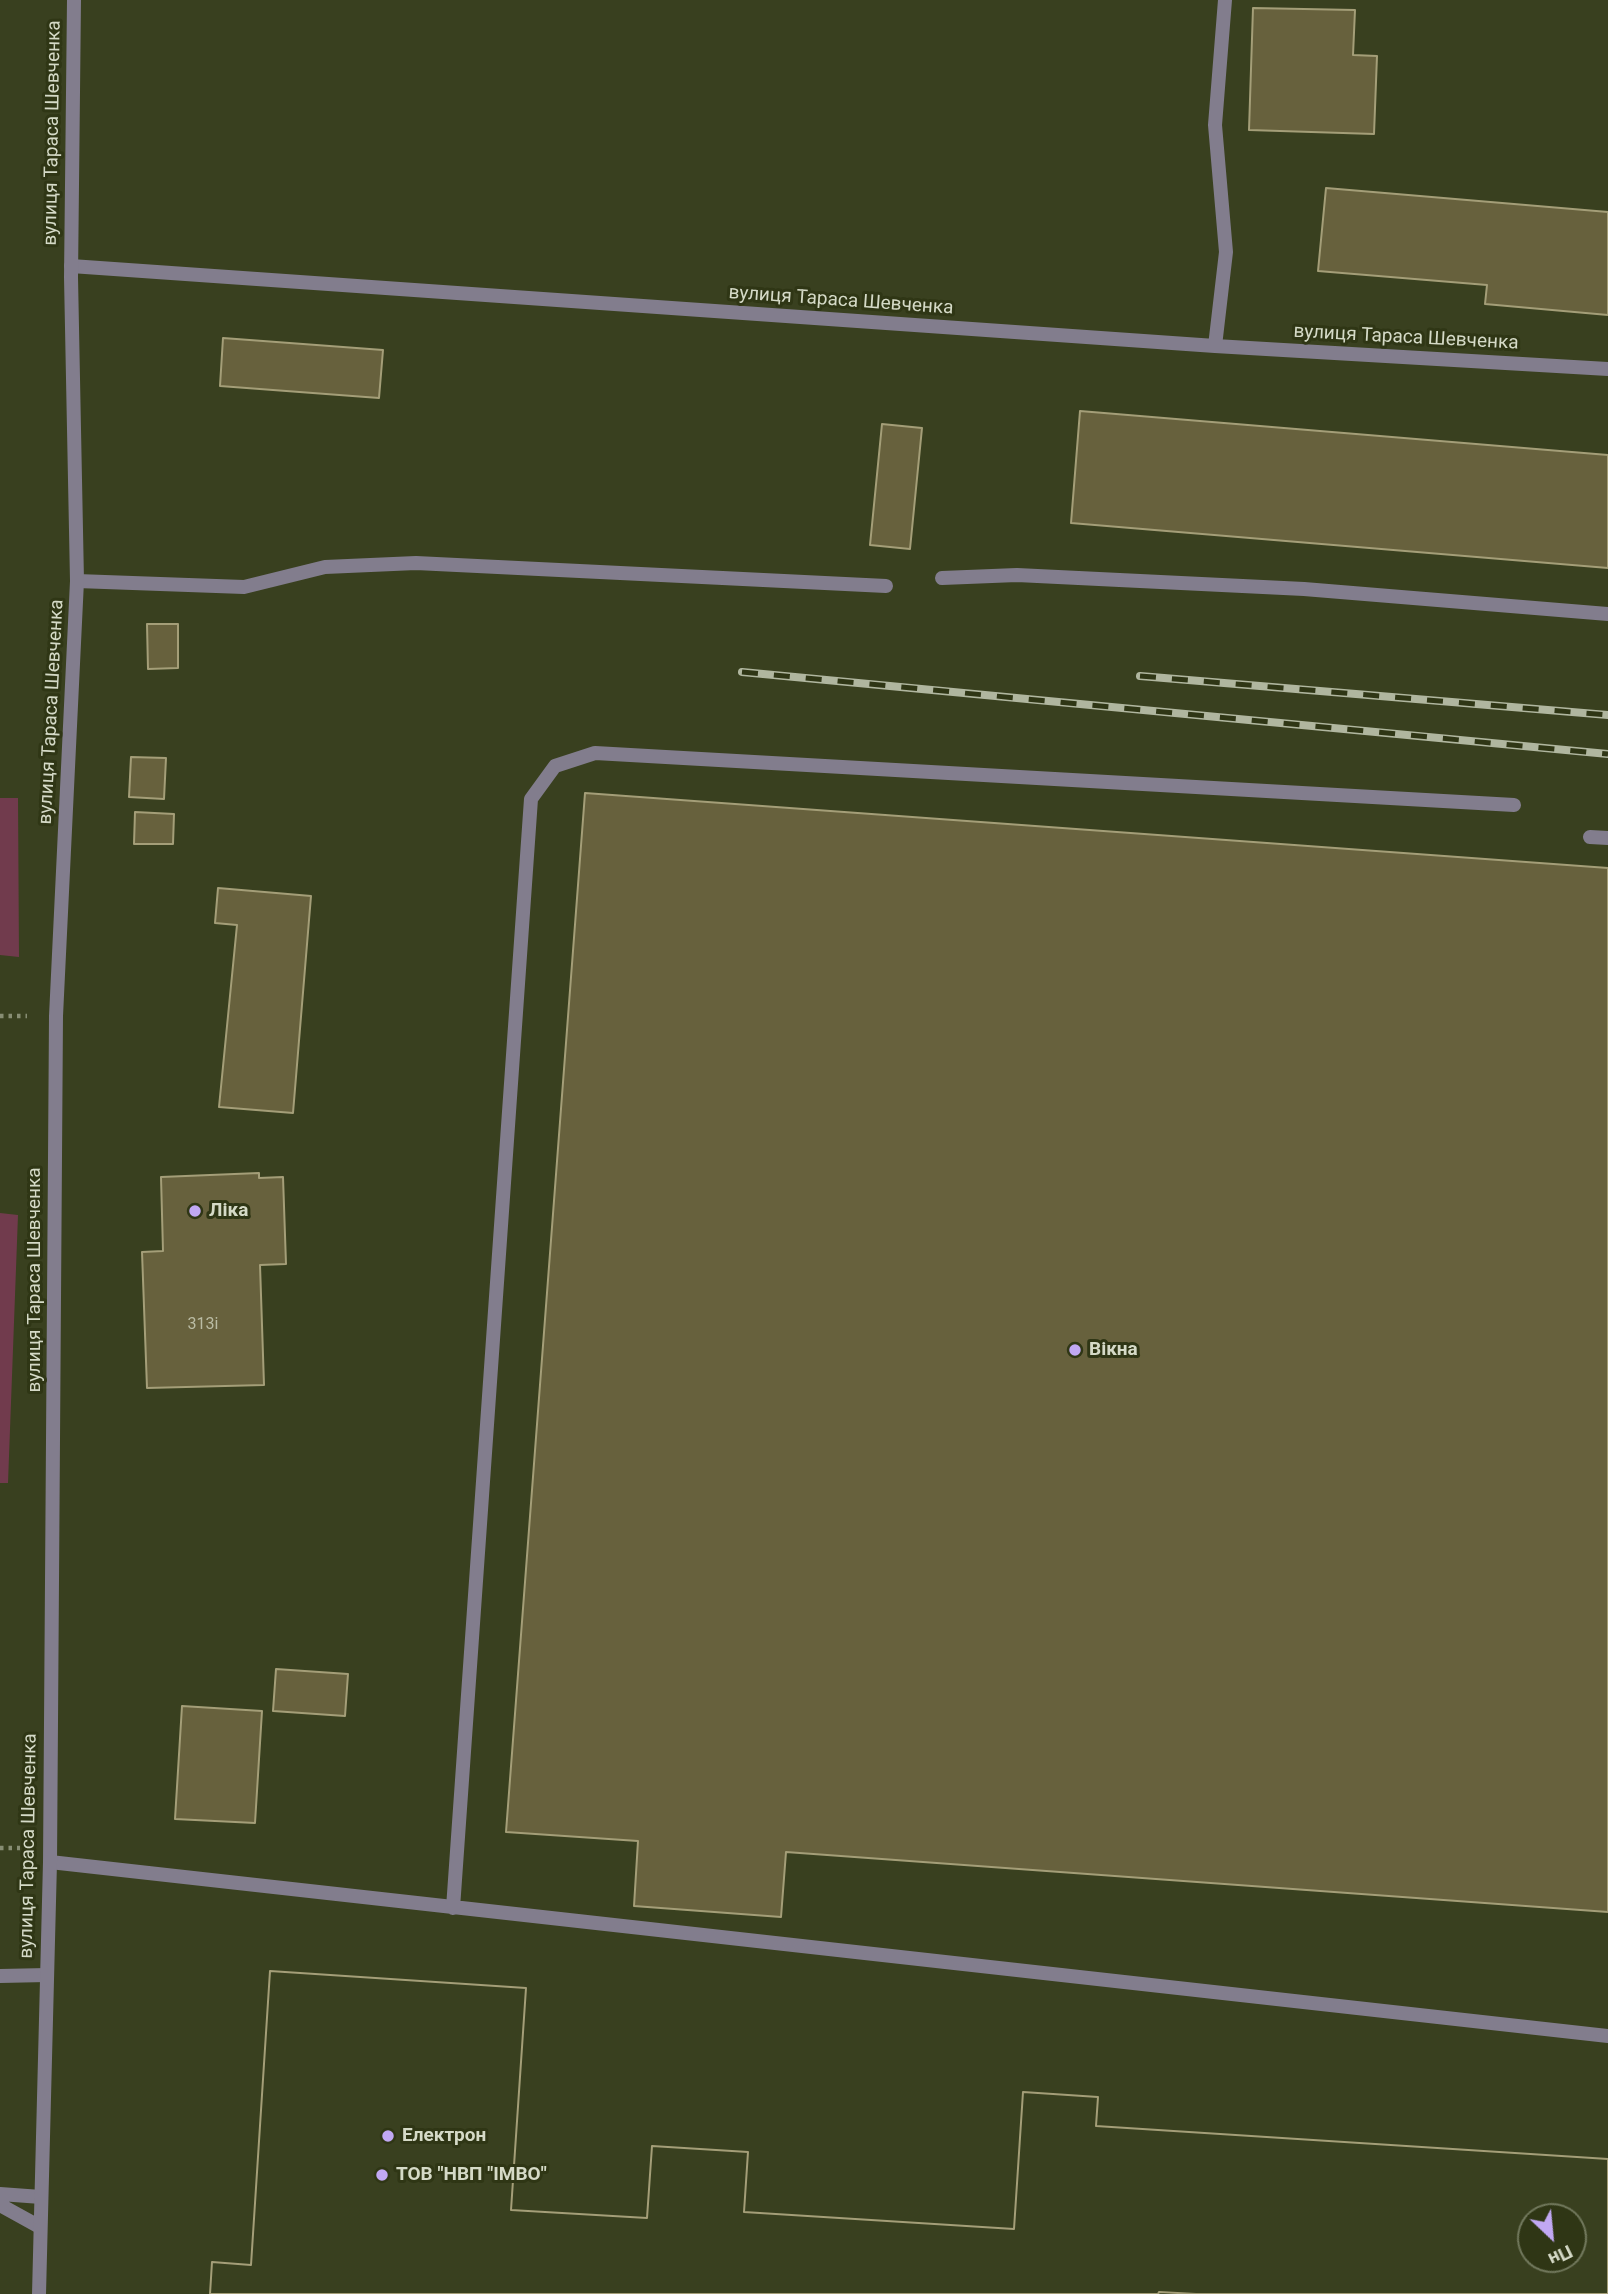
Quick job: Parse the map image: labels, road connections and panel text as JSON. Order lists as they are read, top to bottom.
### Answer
{
  "streets": {
    "street": ["вулиця Тараса Шевченка"]
  },
  "places": [
    "Ліка",
    "Вікна",
    "Електрон",
    "ТОВ \"НВП \"ІМВО\""
  ],
  "house_numbers": ["313і"],
  "north": "bottom right"
}
